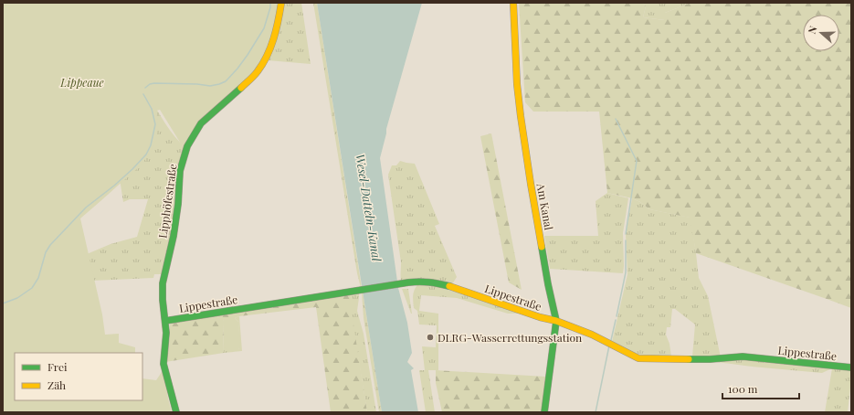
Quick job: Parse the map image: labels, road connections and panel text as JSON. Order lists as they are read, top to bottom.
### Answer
{
  "streets": {
    "street": ["Lipphöfestraße", "Am Kanal", "Lippestraße"]
  },
  "crossings": [
    ["Lipphöfestraße", "Lippestraße"],
    ["Am Kanal", "Lippestraße"]
  ],
  "water": ["Wesel-Datteln-Kanal"],
  "parks": ["Lippeaue"],
  "places": ["DLRG-Wasserrettungsstation"],
  "legend": ["Frei", "Zäh"],
  "scale_bar": "100 m",
  "north": "left"
}
